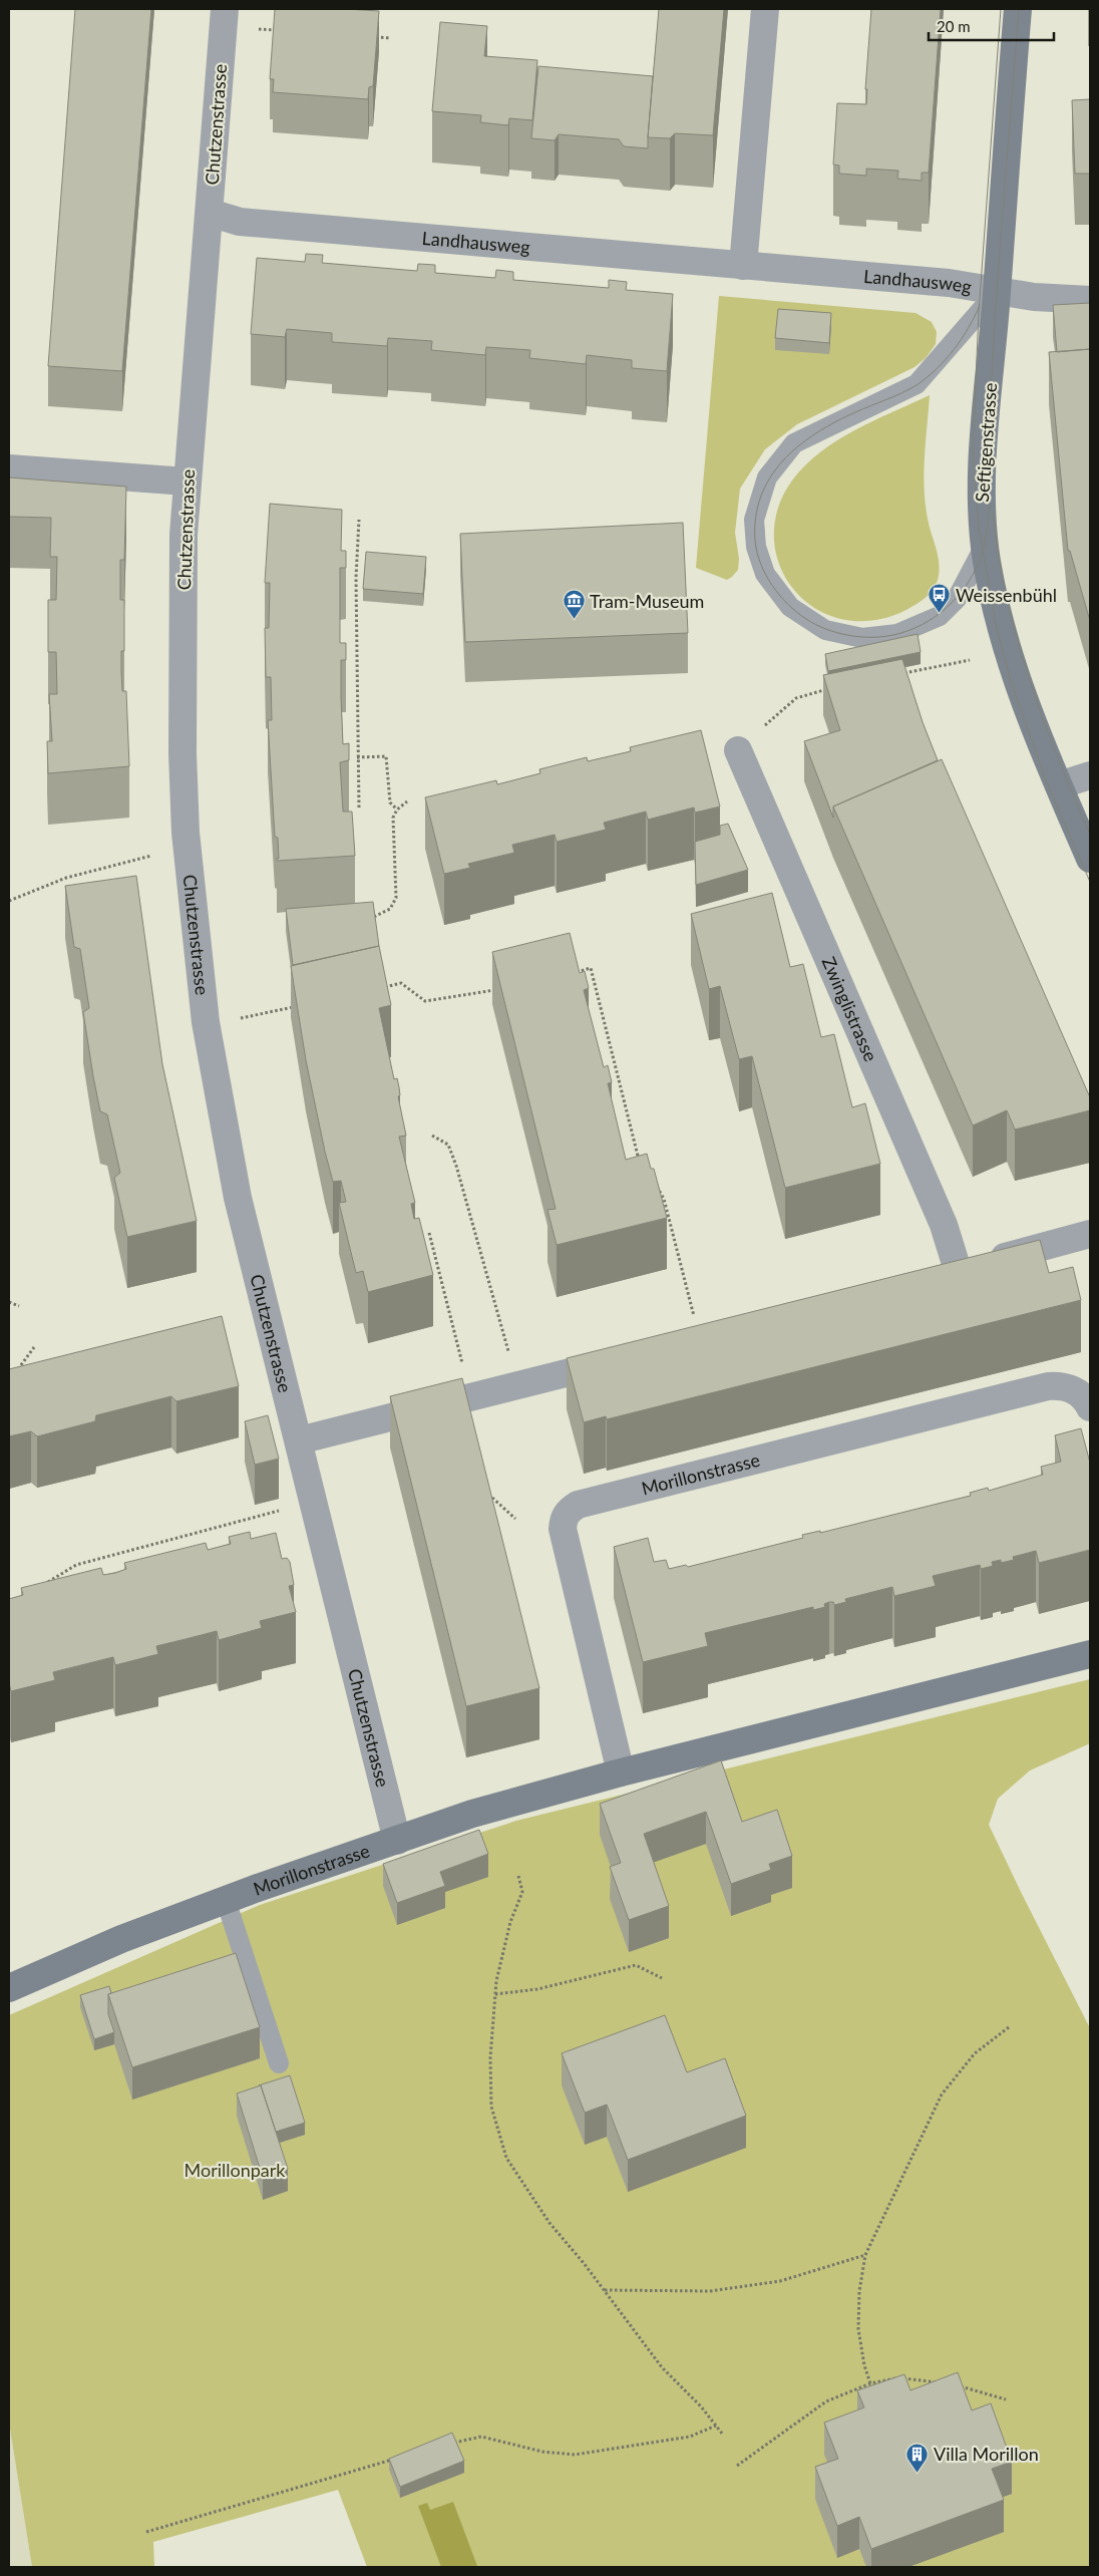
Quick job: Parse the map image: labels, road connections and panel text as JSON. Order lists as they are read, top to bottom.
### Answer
{
  "streets": {
    "street": [
      "Chutzenstrasse",
      "Landhausweg",
      "Seftigenstrasse",
      "Zwinglistrasse",
      "Morillonstrasse"
    ]
  },
  "crossings": [
    ["Chutzenstrasse", "Landhausweg"],
    ["Chutzenstrasse", "Morillonstrasse"],
    ["Landhausweg", "Seftigenstrasse"]
  ],
  "parks": ["Morillonpark"],
  "places": {
    "bus stop": ["Weissenbühl"],
    "museum": ["Tram-Museum"],
    "building": ["Villa Morillon"]
  },
  "scale_bar": "20 m"
}
